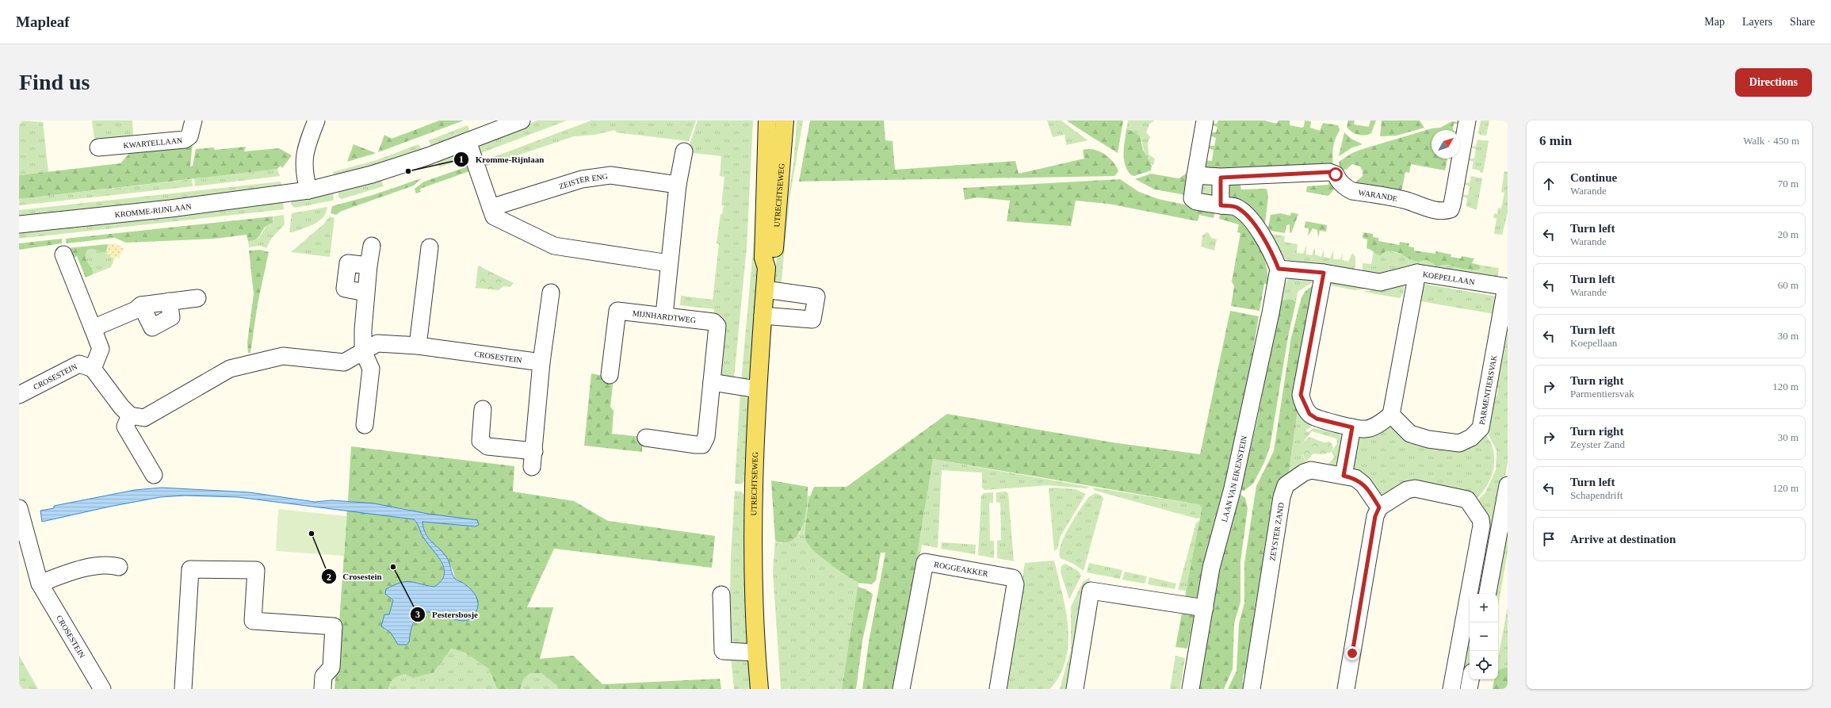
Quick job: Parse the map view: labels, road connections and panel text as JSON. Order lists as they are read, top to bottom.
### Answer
{
  "streets": {
    "main road": ["UTRECHTSEWEG"],
    "street": [
      "KWARTELLAAN",
      "ZEISTER ENG",
      "WARANDE",
      "KROMME-RIJNLAAN",
      "KOEPELLAAN",
      "MIJNHARDTWEG",
      "CROSESTEIN",
      "PARMENTIERSVAK",
      "LAAN VAN EIKENSTEIN",
      "ZEYSTER ZAND",
      "ROGGEAKKER"
    ]
  },
  "crossings": [
    ["KOEPELLAAN", "PARMENTIERSVAK"],
    ["KOEPELLAAN", "LAAN VAN EIKENSTEIN"]
  ],
  "places": ["Kromme-Rijnlaan", "Crosestein", "Pestersbosje"],
  "north": "top right",
  "page": {
    "header": "Mapleaf",
    "nav": ["Map", "Layers", "Share"],
    "buttons": "Directions",
    "title": "Find us",
    "heading": ["6 min", "Walk · 450 m"],
    "list": [
      ["Continue", "Warande", "70 m"],
      ["Turn left", "Warande", "20 m"],
      ["Turn left", "Warande", "60 m"],
      ["Turn left", "Koepellaan", "30 m"],
      ["Turn right", "Parmentiersvak", "120 m"],
      ["Turn right", "Zeyster Zand", "30 m"],
      ["Turn left", "Schapendrift", "120 m"],
      "Arrive at destination"
    ],
    "map_buttons": ["+", "−"]
  }
}
